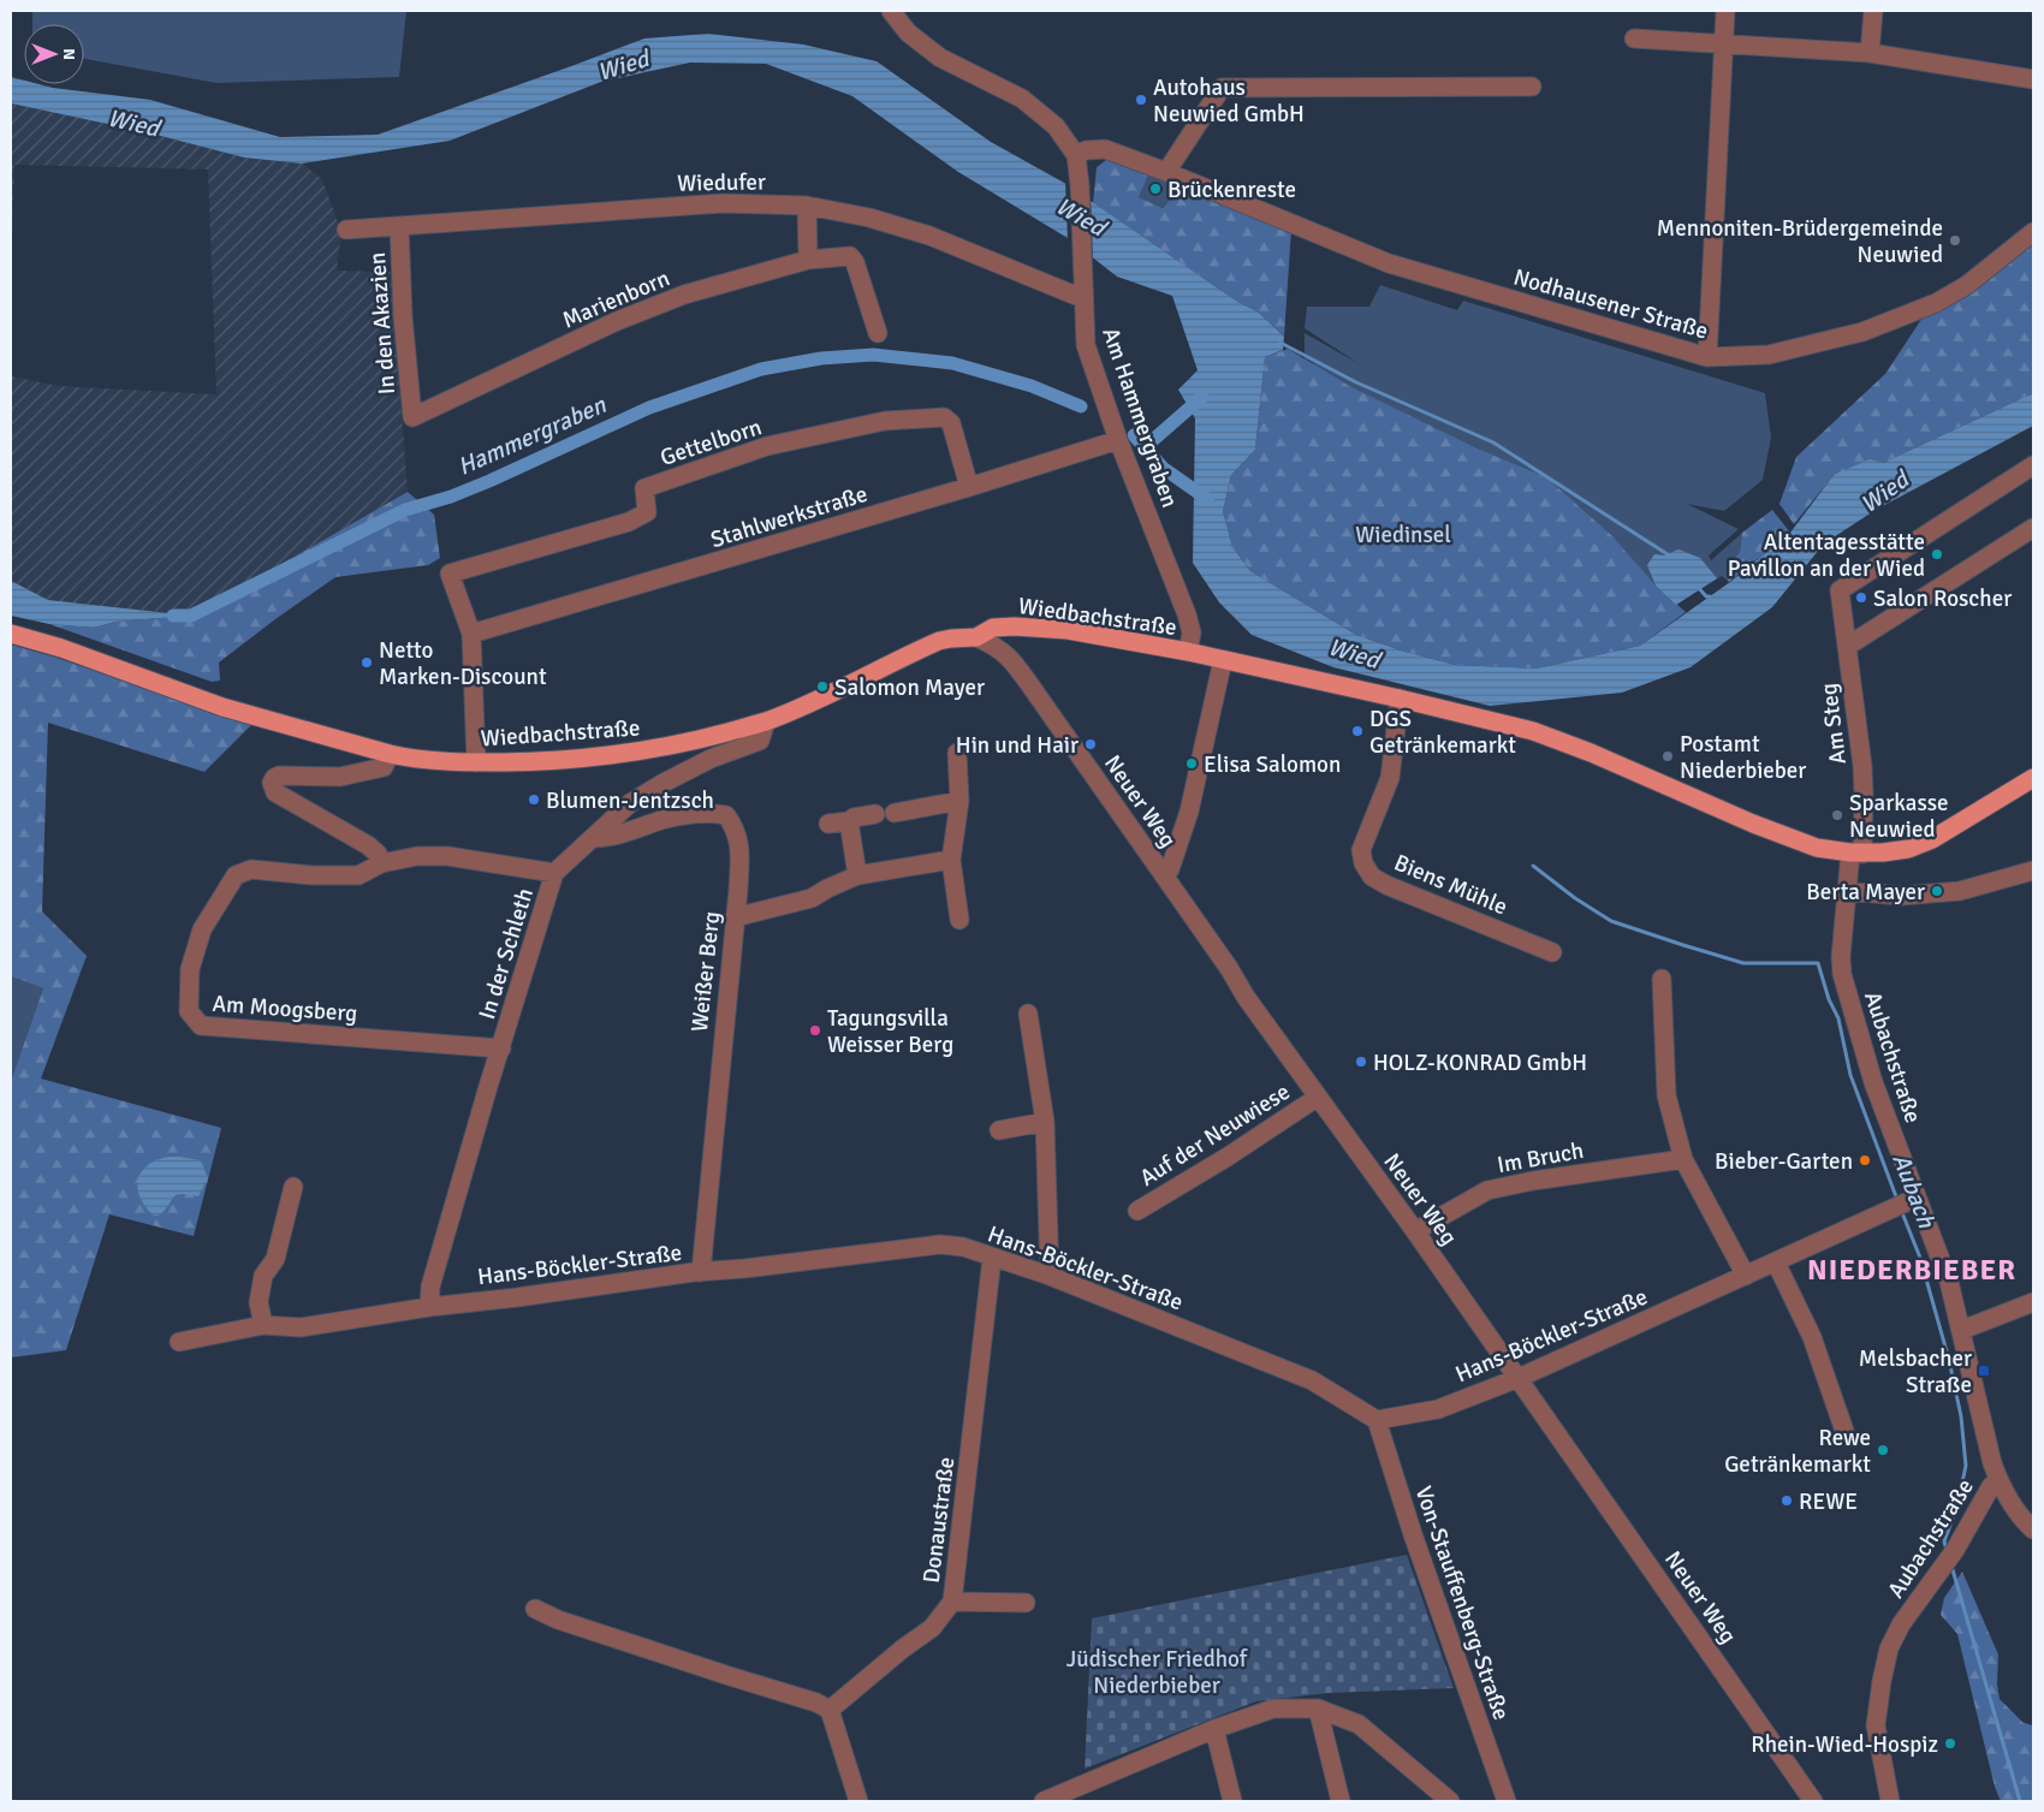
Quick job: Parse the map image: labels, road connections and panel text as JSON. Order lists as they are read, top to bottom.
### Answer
{
  "streets": {
    "main road": ["Wiedbachstraße"],
    "street": [
      "Wiedufer",
      "Marienborn",
      "Nodhausener Straße",
      "In den Akazien",
      "Am Hammergraben",
      "Gettelborn",
      "Stahlwerkstraße",
      "Am Steg",
      "Neuer Weg",
      "Biens Mühle",
      "In der Schleth",
      "Weißer Berg",
      "Am Moogsberg",
      "Aubachstraße",
      "Auf der Neuwiese",
      "Im Bruch",
      "Hans-Böckler-Straße",
      "Donaustraße",
      "Von-Stauffenberg-Straße"
    ]
  },
  "crossings": [
    ["Wiedufer", "In den Akazien"],
    ["Wiedufer", "Am Hammergraben"],
    ["Marienborn", "In den Akazien"],
    ["Nodhausener Straße", "Am Hammergraben"],
    ["Am Hammergraben", "Stahlwerkstraße"],
    ["Am Hammergraben", "Wiedbachstraße"],
    ["Gettelborn", "Stahlwerkstraße"],
    ["Wiedbachstraße", "Am Steg"],
    ["Wiedbachstraße", "Neuer Weg"],
    ["Wiedbachstraße", "Biens Mühle"],
    ["Wiedbachstraße", "In der Schleth"],
    ["Wiedbachstraße", "Aubachstraße"],
    ["Am Steg", "Aubachstraße"],
    ["Neuer Weg", "Auf der Neuwiese"],
    ["Neuer Weg", "Im Bruch"],
    ["Neuer Weg", "Hans-Böckler-Straße"],
    ["In der Schleth", "Weißer Berg"],
    ["In der Schleth", "Am Moogsberg"],
    ["In der Schleth", "Hans-Böckler-Straße"],
    ["Weißer Berg", "Hans-Böckler-Straße"],
    ["Aubachstraße", "Hans-Böckler-Straße"],
    ["Hans-Böckler-Straße", "Donaustraße"],
    ["Hans-Böckler-Straße", "Von-Stauffenberg-Straße"]
  ],
  "districts": ["NIEDERBIEBER"],
  "water": ["Wied", "Hammergraben", "Aubach"],
  "parks": ["Wiedinsel", "Jüdischer Friedhof Niederbieber"],
  "places": {
    "other": [
      "Autohaus Neuwied GmbH",
      "Brückenreste",
      "Mennoniten-Brüdergemeinde Neuwied",
      "Altentagesstätte Pavillon an der Wied",
      "Salon Roscher",
      "Netto Marken-Discount",
      "Salomon Mayer",
      "DGS Getränkemarkt",
      "Hin und Hair",
      "Postamt Niederbieber",
      "Elisa Salomon",
      "Blumen-Jentzsch",
      "Sparkasse Neuwied",
      "Berta Mayer",
      "Tagungsvilla Weisser Berg",
      "HOLZ-KONRAD GmbH",
      "Bieber-Garten",
      "Rewe Getränkemarkt",
      "REWE",
      "Rhein-Wied-Hospiz"
    ],
    "transit": ["Melsbacher Straße"]
  },
  "north": "right"
}
